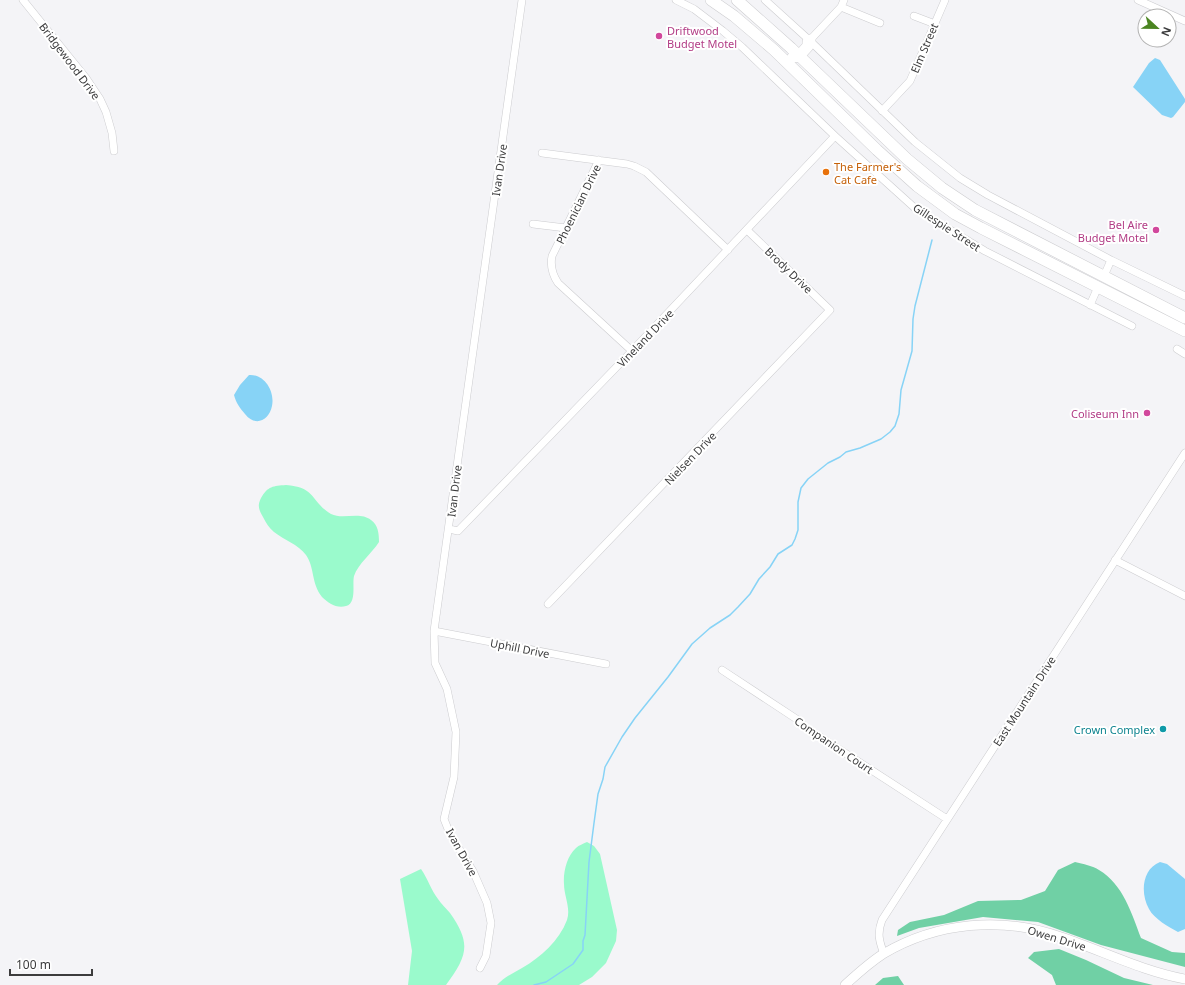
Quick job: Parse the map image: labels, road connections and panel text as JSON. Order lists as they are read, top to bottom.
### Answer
{
  "streets": {
    "main road": ["Owen Drive"],
    "street": [
      "Elm Street",
      "Bridgewood Drive",
      "Ivan Drive",
      "Phoenician Drive",
      "Gillespie Street",
      "Brody Drive",
      "Vineland Drive",
      "Nielsen Drive",
      "Uphill Drive",
      "East Mountain Drive",
      "Companion Court"
    ]
  },
  "crossings": [
    ["Ivan Drive", "Vineland Drive"],
    ["Ivan Drive", "Uphill Drive"],
    ["Phoenician Drive", "Vineland Drive"],
    ["Gillespie Street", "Vineland Drive"],
    ["Brody Drive", "Vineland Drive"],
    ["Brody Drive", "Nielsen Drive"],
    ["East Mountain Drive", "Companion Court"],
    ["East Mountain Drive", "Owen Drive"]
  ],
  "places": [
    "Driftwood Budget Motel",
    "The Farmer's Cat Cafe",
    "Bel Aire Budget Motel",
    "Coliseum Inn",
    "Crown Complex"
  ],
  "scale_bar": "100 m",
  "north": "right"
}
